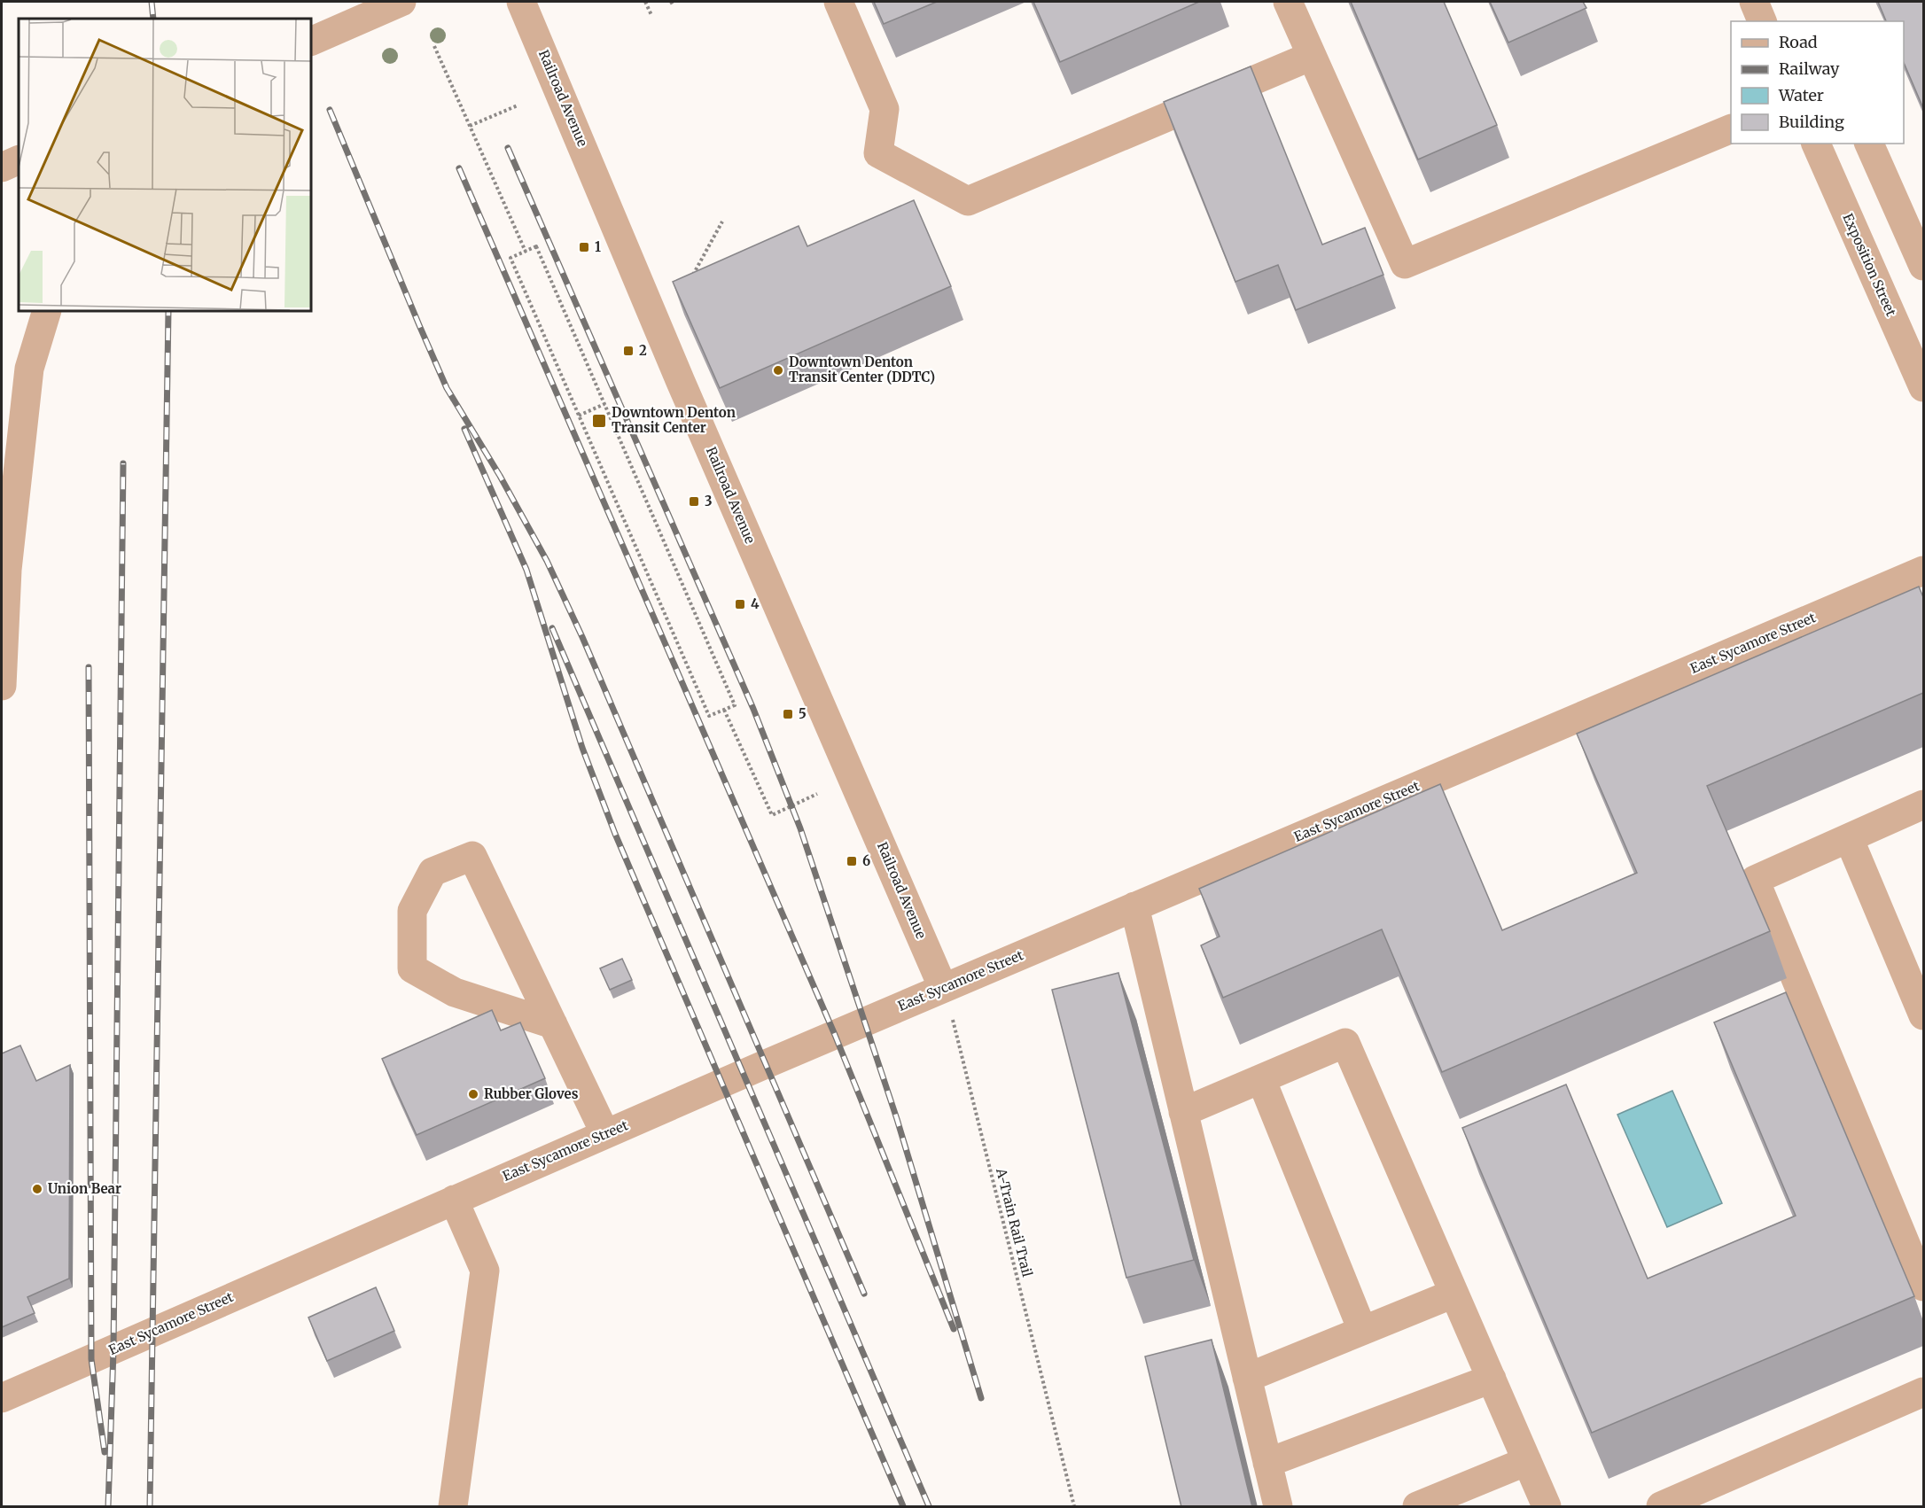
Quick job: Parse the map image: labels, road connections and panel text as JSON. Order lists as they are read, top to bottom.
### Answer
{
  "streets": {
    "street": ["Railroad Avenue", "Exposition Street", "East Sycamore Street"],
    "path": ["A-Train Rail Trail"]
  },
  "crossings": [
    ["Railroad Avenue", "East Sycamore Street"],
    ["Railroad Avenue", "A-Train Rail Trail"],
    ["East Sycamore Street", "A-Train Rail Trail"]
  ],
  "places": {
    "transit": [
      "1",
      "2",
      "Downtown Denton Transit Center",
      "3",
      "4",
      "5",
      "6"
    ],
    "other": ["Downtown Denton Transit Center (DDTC)", "Rubber Gloves", "Union Bear"]
  },
  "legend": [
    "Road",
    "Railway",
    "Water",
    "Building"
  ]
}
